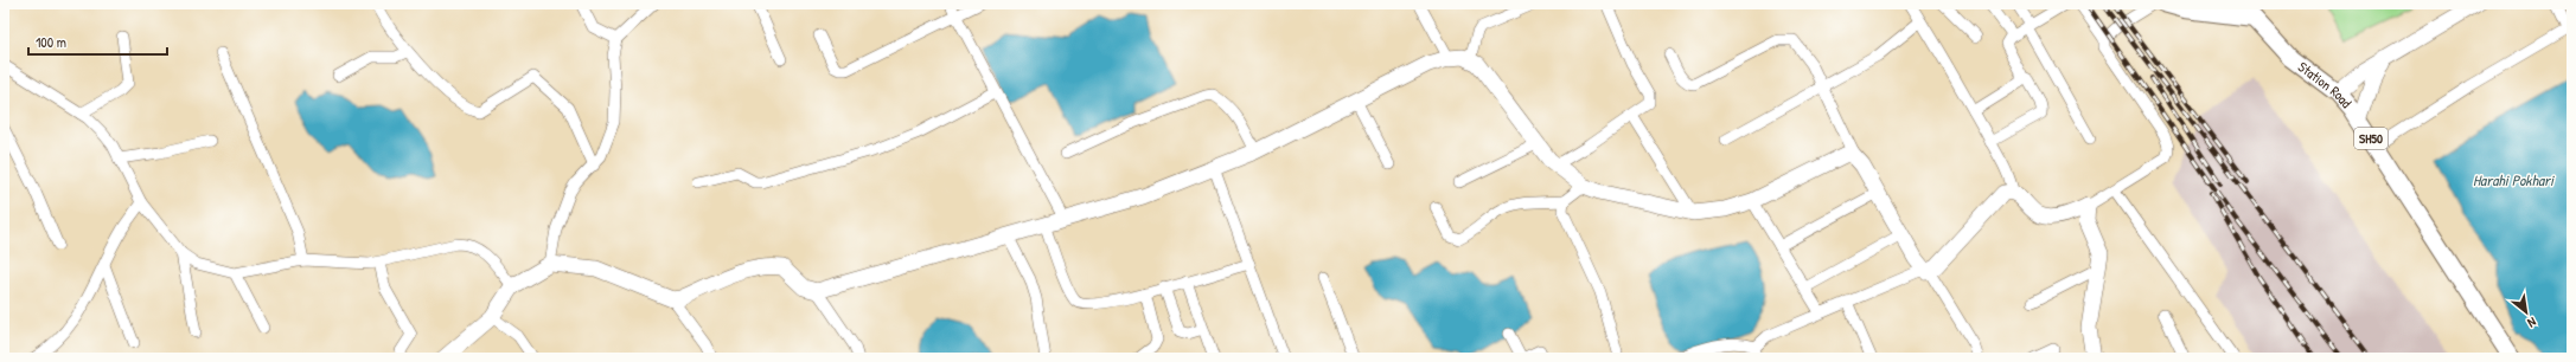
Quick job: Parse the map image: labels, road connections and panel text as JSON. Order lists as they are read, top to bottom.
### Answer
{
  "streets": {
    "main road": ["Station Road", "SH50"]
  },
  "water": ["Harahi Pokhari"],
  "scale_bar": "100 m",
  "north": "bottom right"
}
